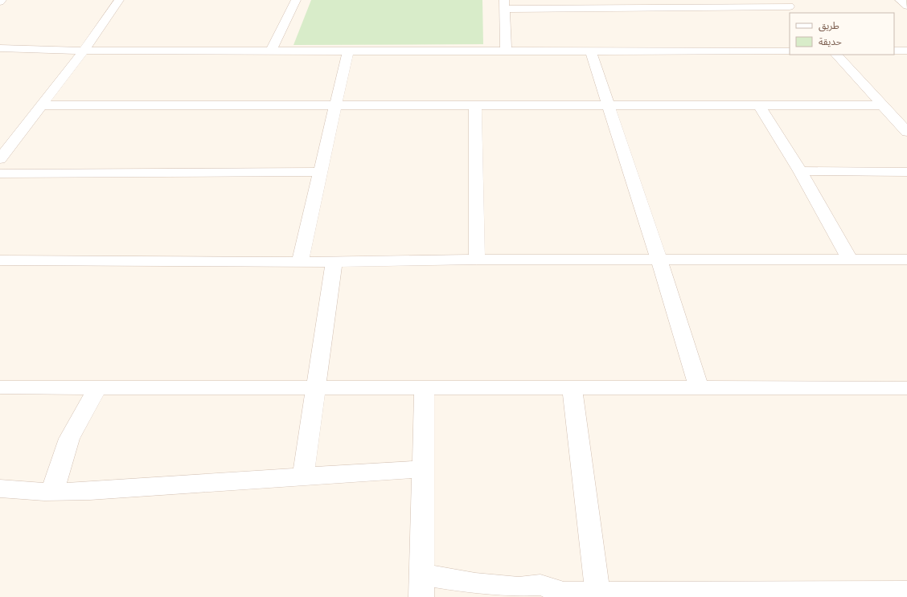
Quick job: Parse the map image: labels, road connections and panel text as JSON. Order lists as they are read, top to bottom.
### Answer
{
  "legend": ["طريق", "حديقة"]
}
